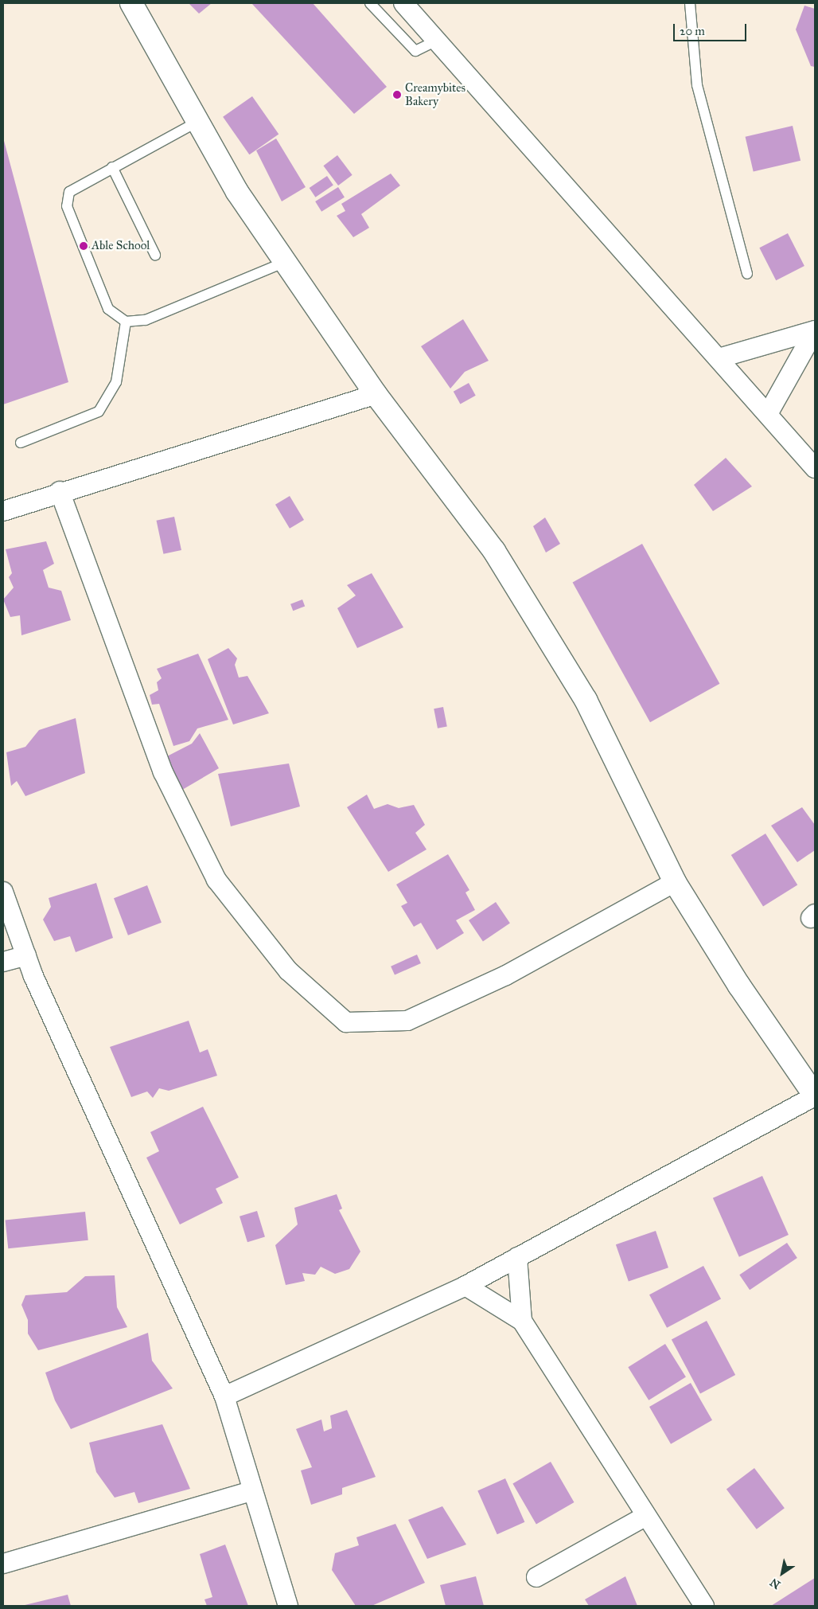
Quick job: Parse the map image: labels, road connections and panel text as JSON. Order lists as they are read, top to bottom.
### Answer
{
  "places": ["Creamybites Bakery", "Able School"],
  "scale_bar": "20 m",
  "north": "bottom left"
}
